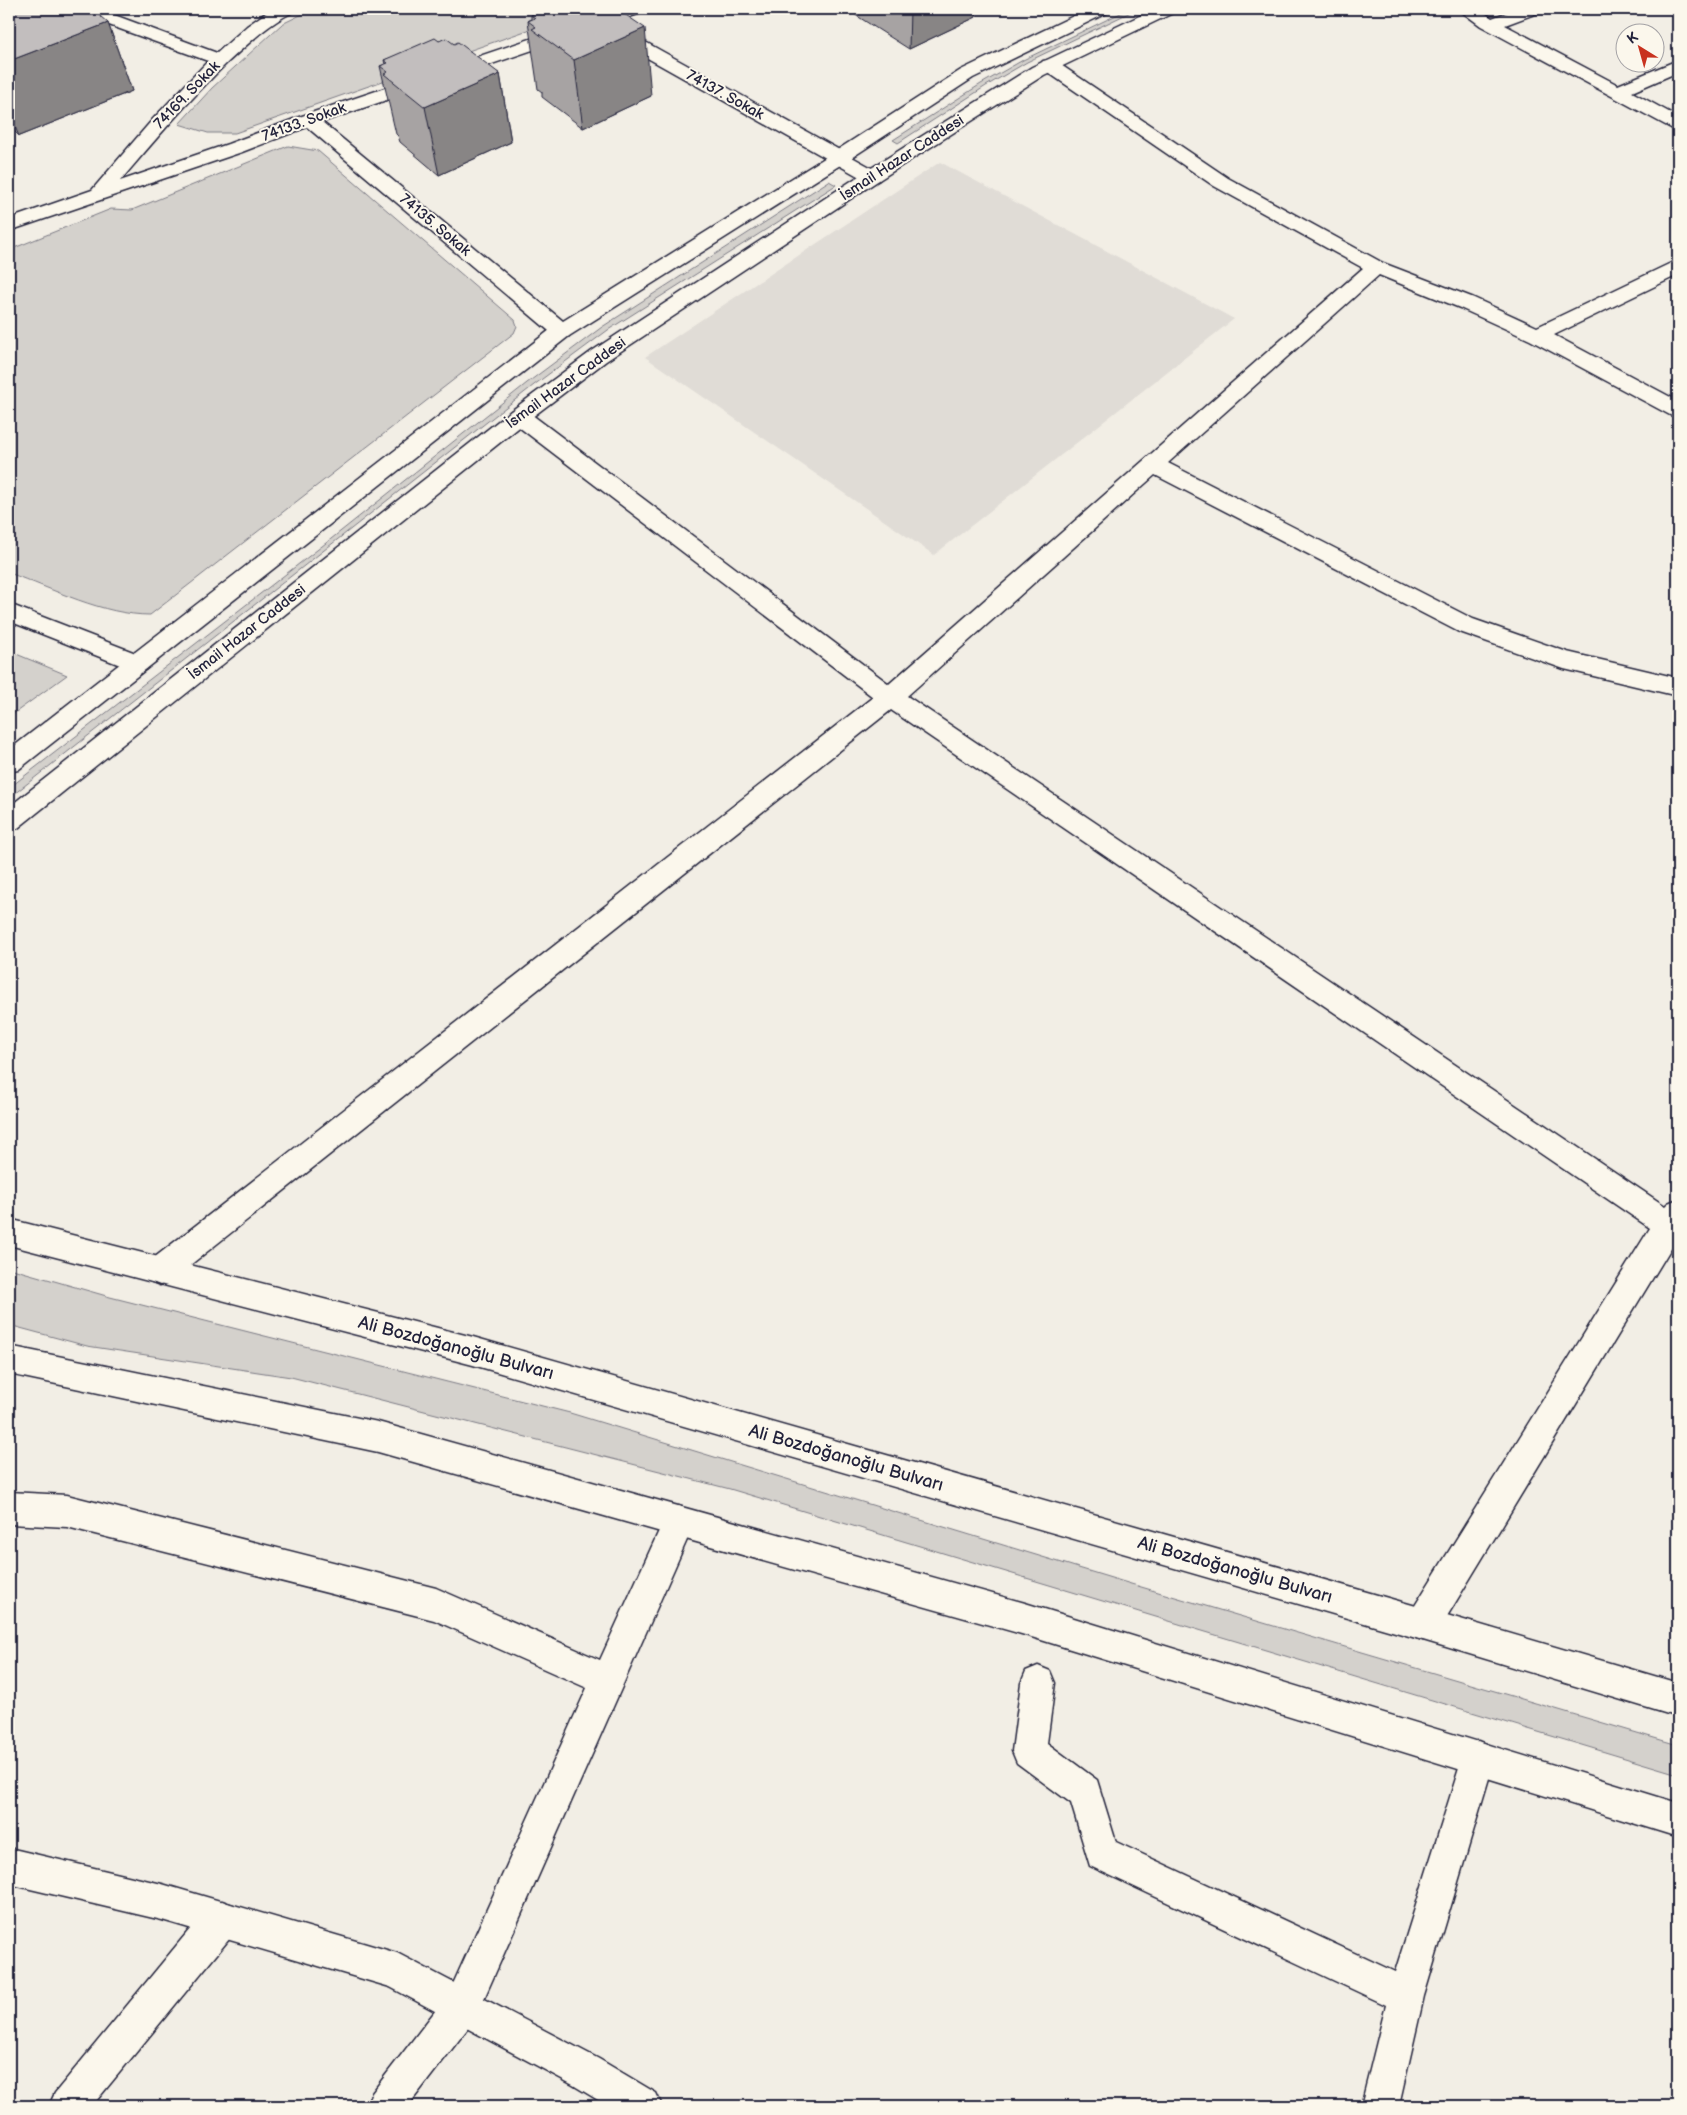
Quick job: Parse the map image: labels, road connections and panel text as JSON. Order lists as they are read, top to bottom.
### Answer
{
  "streets": {
    "street": [
      "74169. Sokak",
      "74137. Sokak",
      "74133. Sokak",
      "İsmail Hazar Caddesi",
      "74135. Sokak",
      "Ali Bozdoğanoğlu Bulvarı"
    ]
  },
  "crossings": [
    ["74169. Sokak", "74133. Sokak"],
    ["74137. Sokak", "74133. Sokak"],
    ["74137. Sokak", "İsmail Hazar Caddesi"],
    ["74133. Sokak", "74135. Sokak"],
    ["İsmail Hazar Caddesi", "74135. Sokak"]
  ],
  "north": "top left"
}
